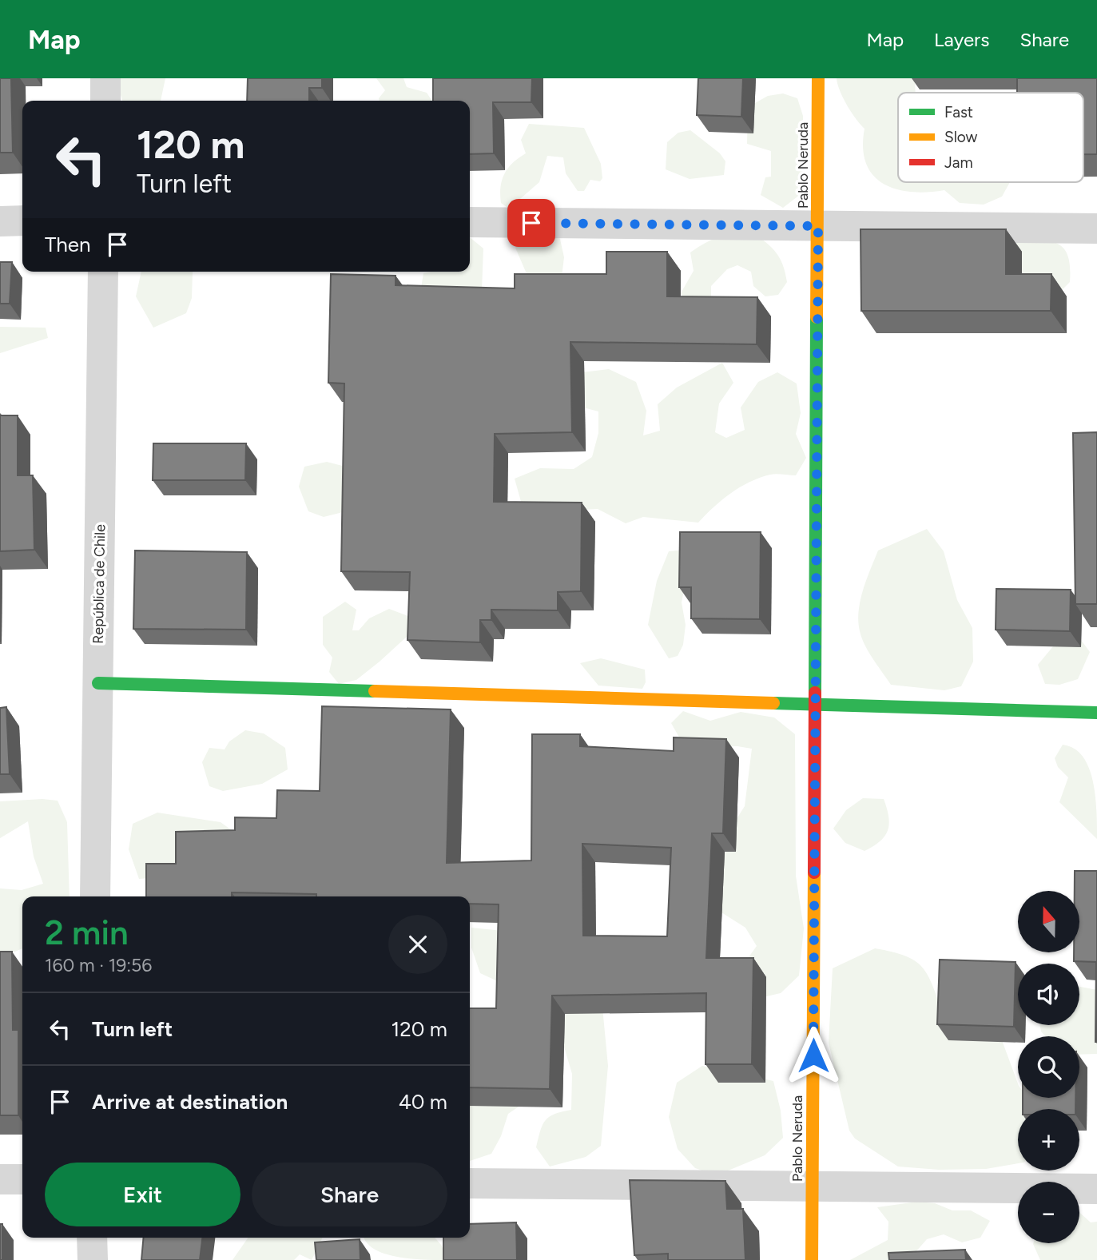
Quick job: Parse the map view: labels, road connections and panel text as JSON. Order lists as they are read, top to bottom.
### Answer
{
  "streets": {
    "street": ["Pablo Neruda", "República de Chile"]
  },
  "legend": ["Fast", "Slow", "Jam"],
  "north": "top",
  "page": {
    "header": "Map",
    "nav": ["Map", "Layers", "Share"],
    "turn": ["120 m", "Turn left"],
    "then": "Then",
    "map_buttons": ["+", "−"],
    "heading": ["2 min", "160 m · 19:56"],
    "list": [
      {
        "name": "Turn left",
        "value": "120 m"
      },
      {
        "name": "Arrive at destination",
        "value": "40 m"
      }
    ],
    "buttons": ["Exit", "Share"]
  }
}
